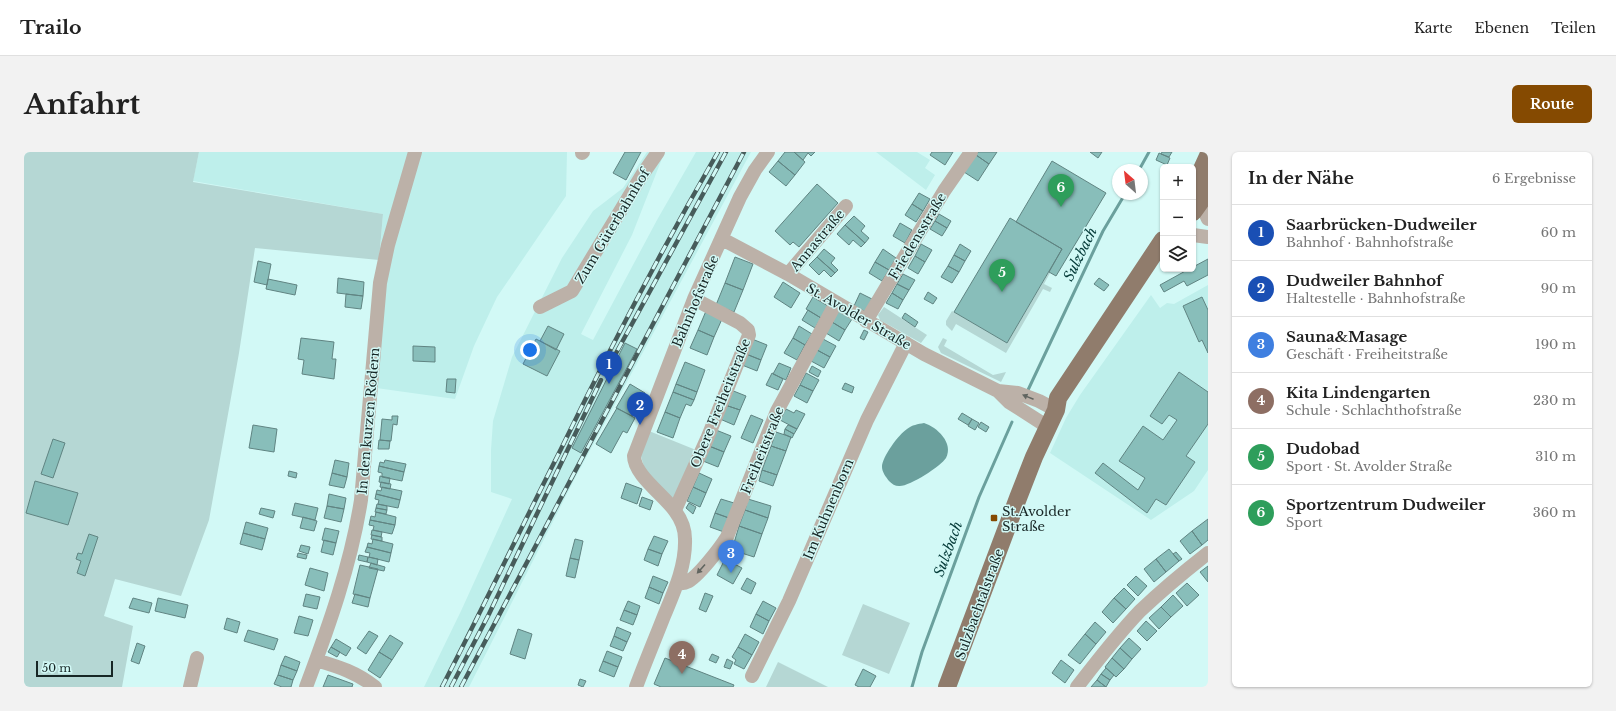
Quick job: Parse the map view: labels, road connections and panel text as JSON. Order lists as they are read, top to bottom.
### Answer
{
  "streets": {
    "main road": ["Sulzbachtalstraße"],
    "street": [
      "Zum Güterbahnhof",
      "Friedensstraße",
      "Annastraße",
      "Bahnhofstraße",
      "St. Avolder Straße",
      "Obere Freiheitstraße",
      "In den kurzen Rödern",
      "Freiheitstraße",
      "Im Kuhnenborn"
    ]
  },
  "crossings": [
    ["Friedensstraße", "St. Avolder Straße"],
    ["Annastraße", "St. Avolder Straße"],
    ["Bahnhofstraße", "St. Avolder Straße"],
    ["Bahnhofstraße", "Obere Freiheitstraße"],
    ["St. Avolder Straße", "Freiheitstraße"],
    ["St. Avolder Straße", "Im Kuhnenborn"],
    ["St. Avolder Straße", "Sulzbachtalstraße"]
  ],
  "one_way": ["Freiheitstraße"],
  "water": ["Sulzbach"],
  "places": {
    "transit": ["St.Avolder Straße"]
  },
  "scale_bar": "50 m",
  "north": "top left",
  "page": {
    "header": "Trailo",
    "nav": ["Karte", "Ebenen", "Teilen"],
    "buttons": "Route",
    "title": "Anfahrt",
    "heading": ["In der Nähe", "6 Ergebnisse"],
    "map_buttons": ["+", "−"],
    "pins": [
      "6",
      "5",
      "1",
      "2",
      "3",
      "4"
    ],
    "list": [
      {
        "mark": "1",
        "name": "Saarbrücken-Dudweiler",
        "note": "Bahnhof · Bahnhofstraße",
        "value": "60 m"
      },
      {
        "mark": "2",
        "name": "Dudweiler Bahnhof",
        "note": "Haltestelle · Bahnhofstraße",
        "value": "90 m"
      },
      {
        "mark": "3",
        "name": "Sauna&Masage",
        "note": "Geschäft · Freiheitstraße",
        "value": "190 m"
      },
      {
        "mark": "4",
        "name": "Kita Lindengarten",
        "note": "Schule · Schlachthofstraße",
        "value": "230 m"
      },
      {
        "mark": "5",
        "name": "Dudobad",
        "note": "Sport · St. Avolder Straße",
        "value": "310 m"
      },
      {
        "mark": "6",
        "name": "Sportzentrum Dudweiler",
        "note": "Sport",
        "value": "360 m"
      }
    ],
    "scale": "50 m"
  }
}
